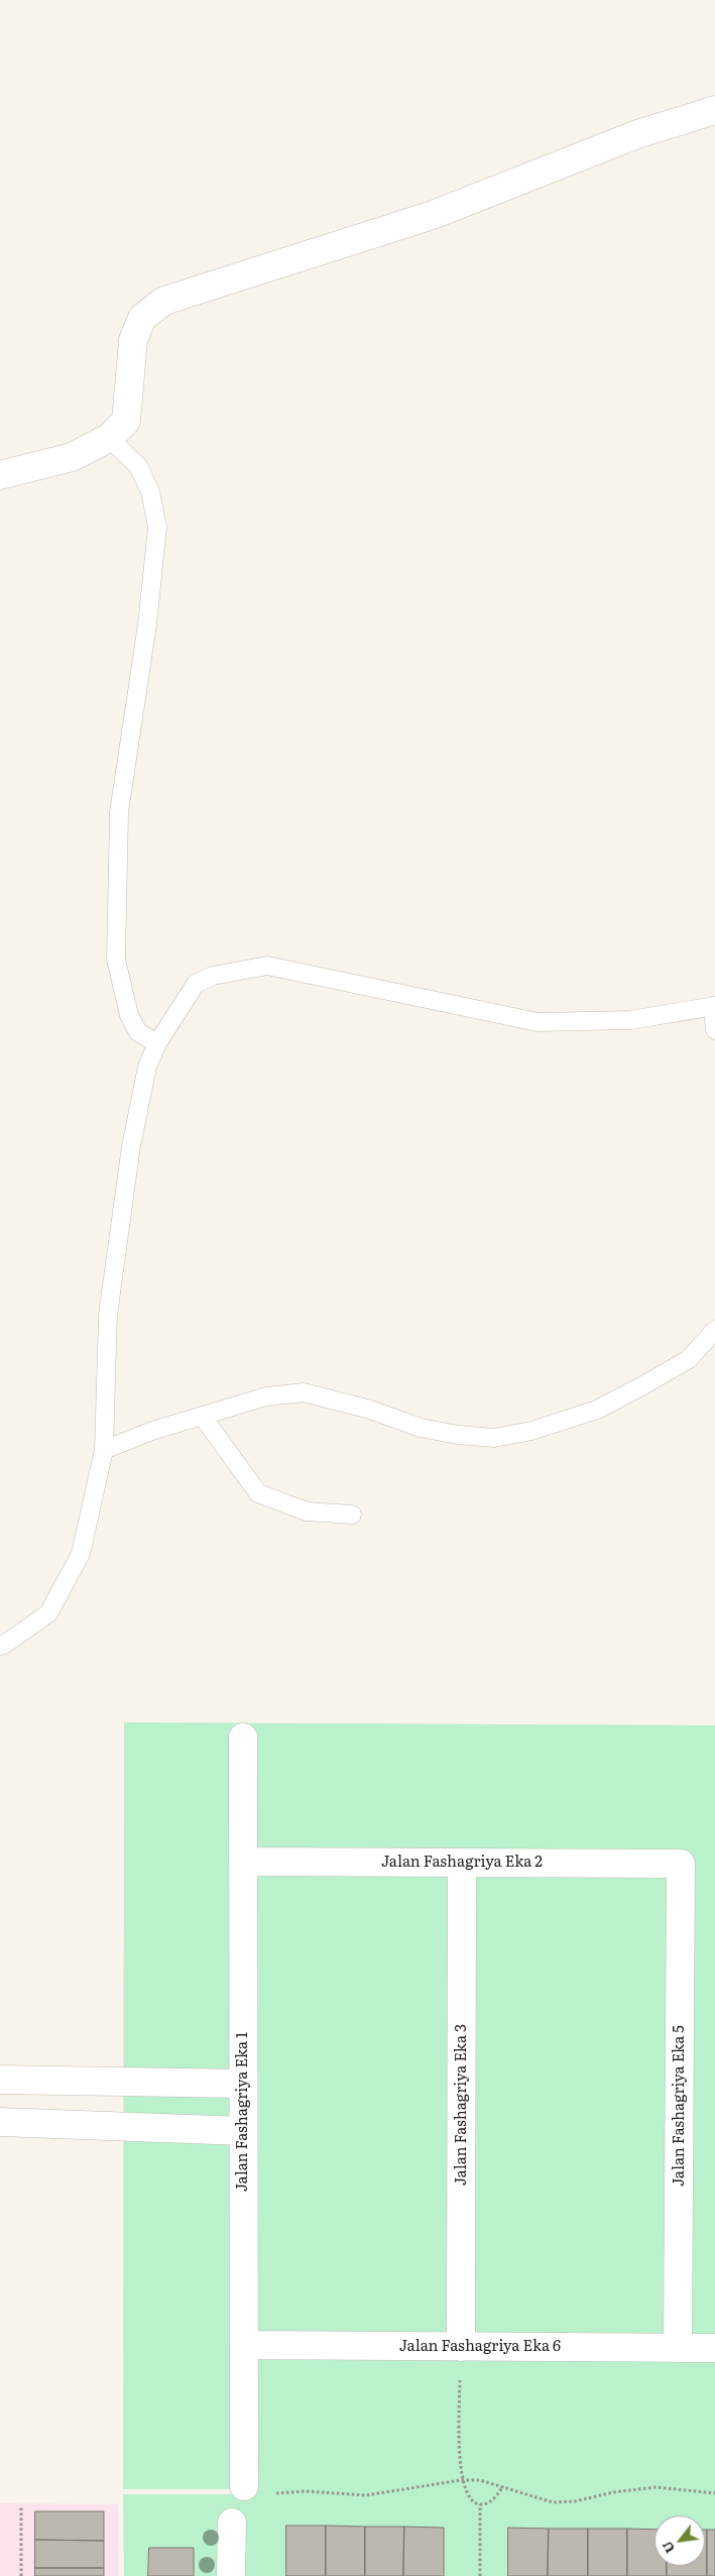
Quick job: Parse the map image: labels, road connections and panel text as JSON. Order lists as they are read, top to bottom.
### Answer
{
  "streets": {
    "street": [
      "Jalan Fashagriya Eka 2",
      "Jalan Fashagriya Eka 3",
      "Jalan Fashagriya Eka 5",
      "Jalan Fashagriya Eka 1",
      "Jalan Fashagriya Eka 6"
    ]
  },
  "crossings": [
    ["Jalan Fashagriya Eka 2", "Jalan Fashagriya Eka 3"],
    ["Jalan Fashagriya Eka 2", "Jalan Fashagriya Eka 5"],
    ["Jalan Fashagriya Eka 2", "Jalan Fashagriya Eka 1"],
    ["Jalan Fashagriya Eka 3", "Jalan Fashagriya Eka 6"],
    ["Jalan Fashagriya Eka 5", "Jalan Fashagriya Eka 6"],
    ["Jalan Fashagriya Eka 1", "Jalan Fashagriya Eka 6"]
  ],
  "north": "bottom left"
}
